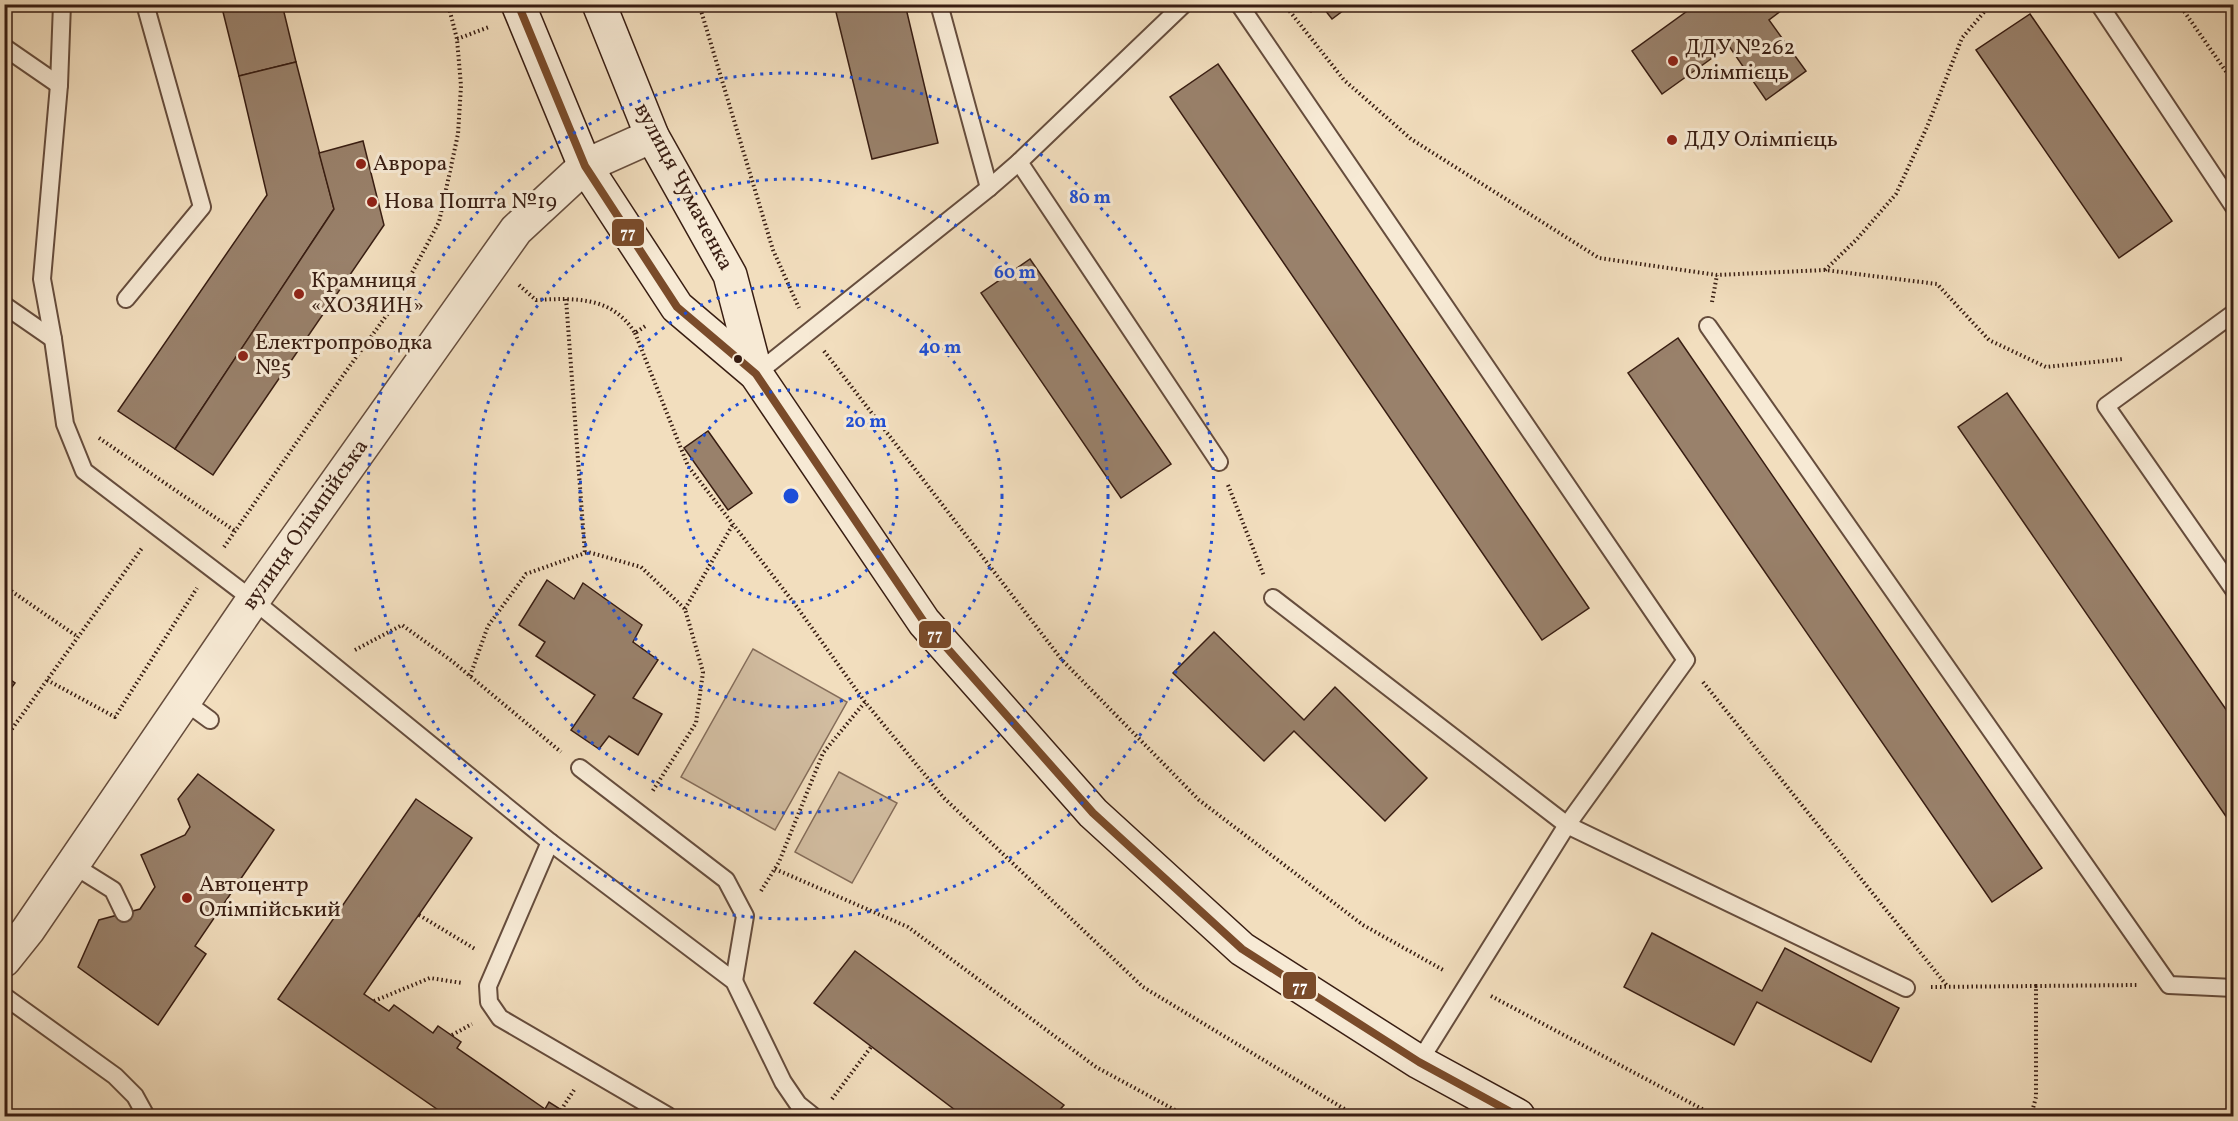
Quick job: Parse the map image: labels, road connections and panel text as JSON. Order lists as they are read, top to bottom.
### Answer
{
  "streets": {
    "street": ["вулиця Чумаченка", "вулиця Олімпійська"]
  },
  "crossings": [
    ["вулиця Чумаченка", "вулиця Олімпійська"]
  ],
  "places": [
    "ДДУ №262 Олімпієць",
    "ДДУ Олімпієць",
    "Аврора",
    "Нова Пошта №19",
    "Крамниця «ХОЗЯИН»",
    "Електропроводка №5",
    "Автоцентр Олімпійський"
  ],
  "lines": ["transit line 77"],
  "rings": [
    "80 m",
    "60 m",
    "40 m",
    "20 m"
  ]
}
